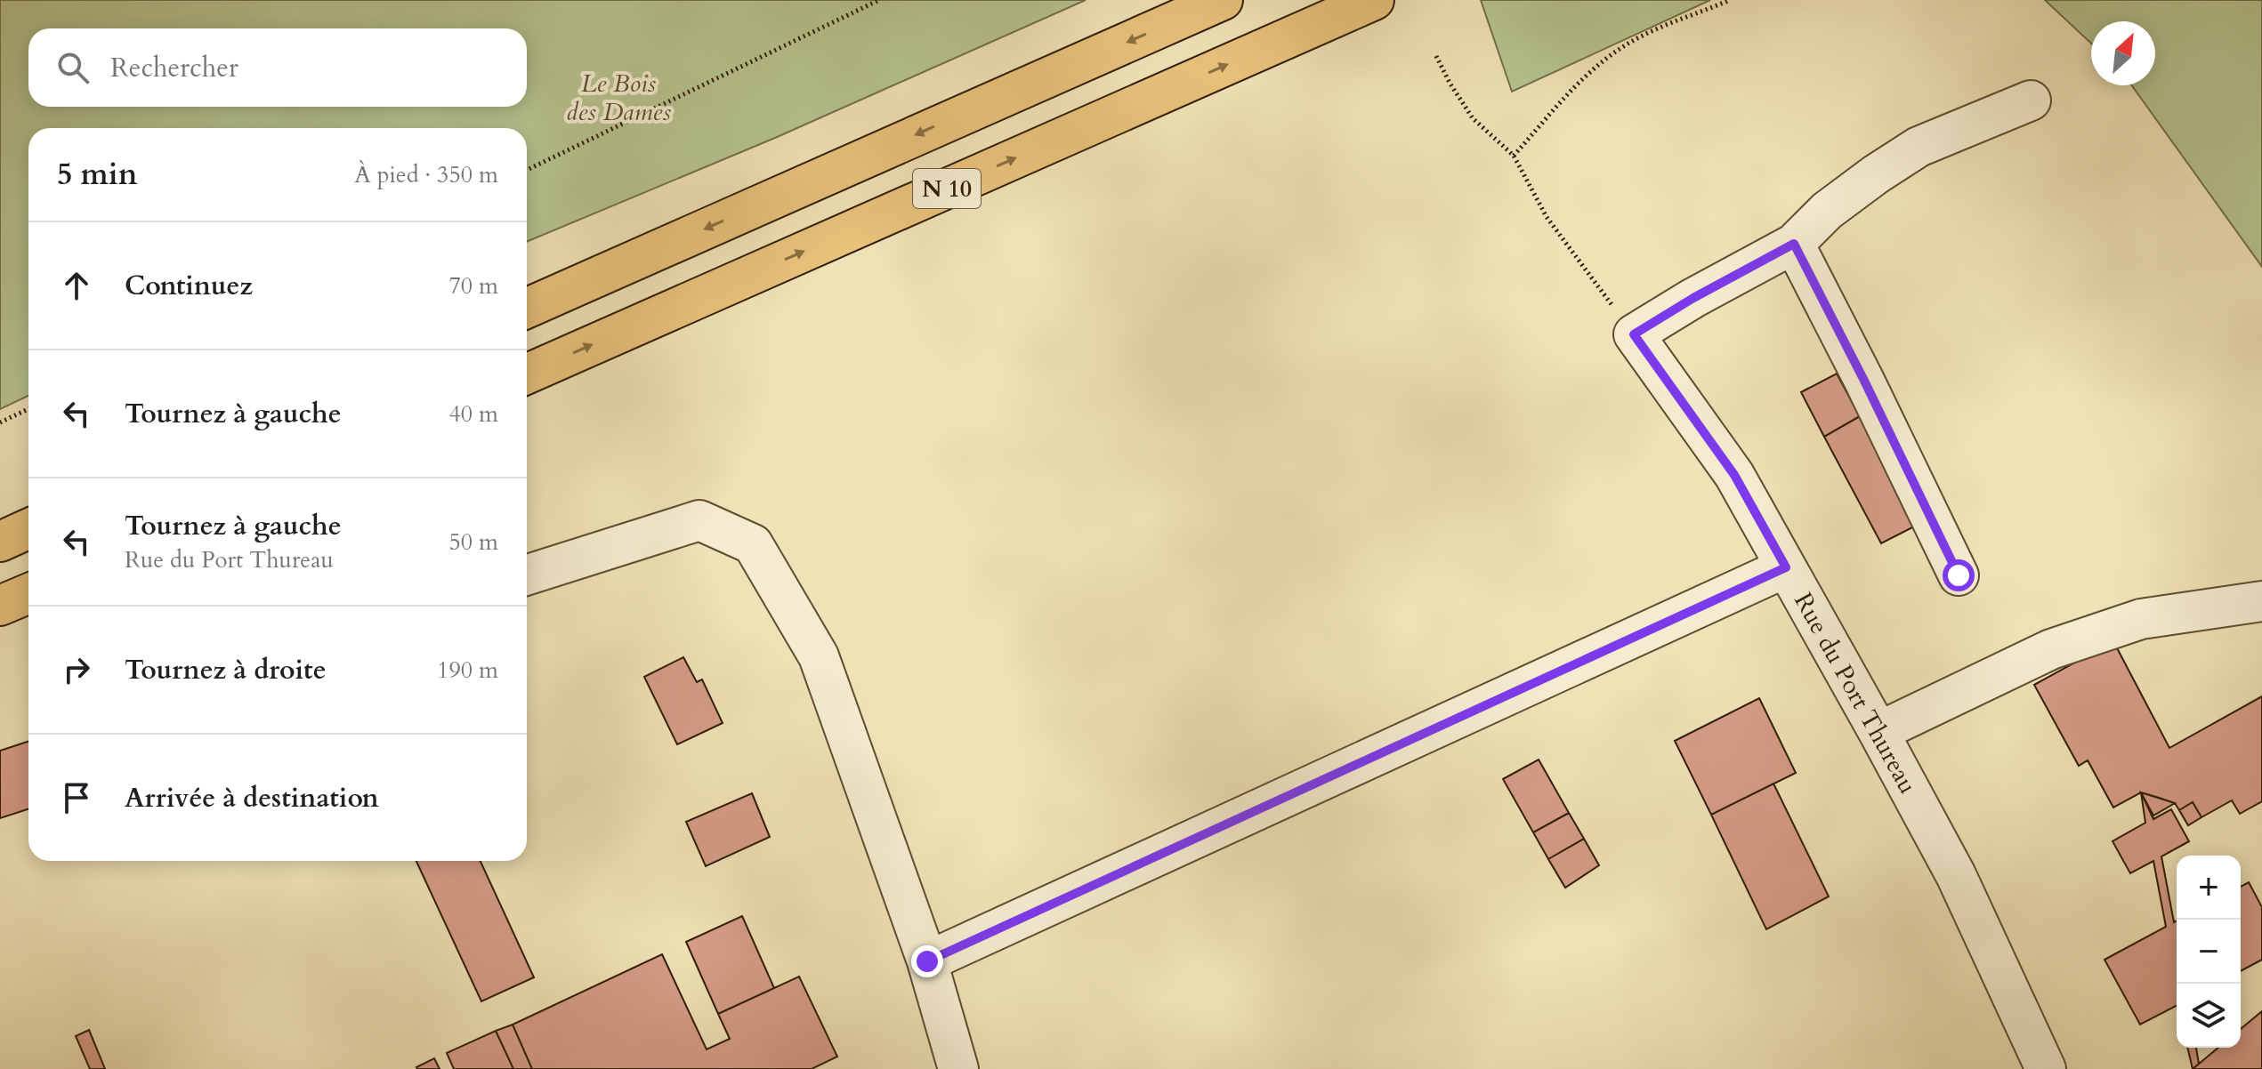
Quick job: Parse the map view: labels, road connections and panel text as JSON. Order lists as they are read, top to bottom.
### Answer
{
  "streets": {
    "highway": ["N 10"],
    "street": ["Rue du Port Thureau"]
  },
  "parks": ["Le Bois des Dames"],
  "north": "top right",
  "page": {
    "search": "Rechercher",
    "heading": ["5 min", "À pied · 350 m"],
    "list": [
      ["Continuez", "70 m"],
      ["Tournez à gauche", "40 m"],
      ["Tournez à gauche", "Rue du Port Thureau", "50 m"],
      ["Tournez à droite", "190 m"],
      "Arrivée à destination"
    ],
    "map_buttons": ["+", "−"]
  }
}
